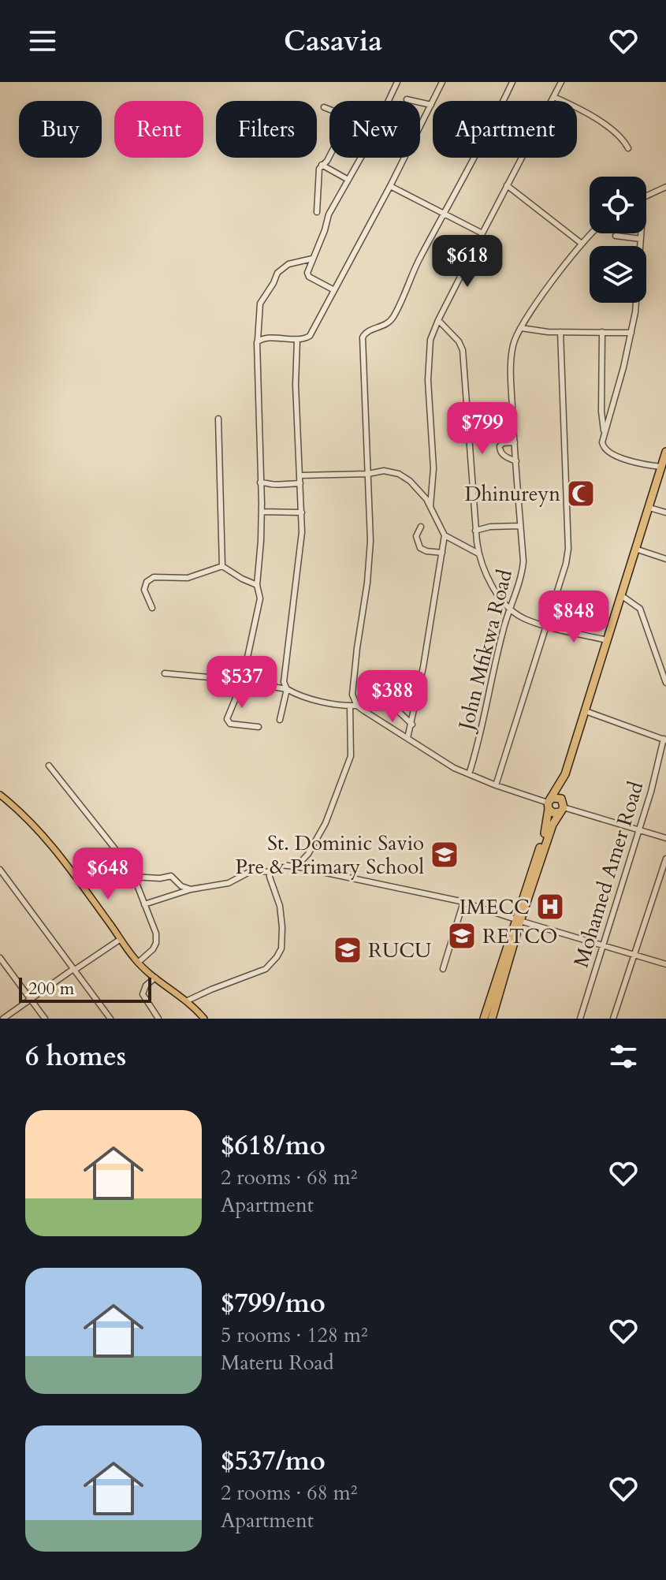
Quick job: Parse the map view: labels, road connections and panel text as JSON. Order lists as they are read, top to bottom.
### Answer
{
  "streets": {
    "street": ["John Mfikwa Road", "Mohamed Amer Road"]
  },
  "places": {
    "mosque": ["Dhinureyn"],
    "school or university": ["St. Dominic Savio Pre & Primary School", "RETCO", "RUCU"],
    "hospital": ["IMECC"]
  },
  "scale_bar": "200 m",
  "page": {
    "header": "Casavia",
    "chip": [
      "Buy",
      "Rent",
      "Filters",
      "New",
      "Apartment"
    ],
    "price": [
      "$618",
      "$799",
      "$848",
      "$537",
      "$388",
      "$648"
    ],
    "scale": "200 m",
    "heading": "6 homes",
    "list": [
      {
        "name": "$618/mo",
        "note": "2 rooms · 68 m² · Apartment"
      },
      {
        "name": "$799/mo",
        "note": "5 rooms · 128 m² · Materu Road"
      },
      {
        "name": "$537/mo",
        "note": "2 rooms · 68 m² · Apartment"
      }
    ]
  }
}
